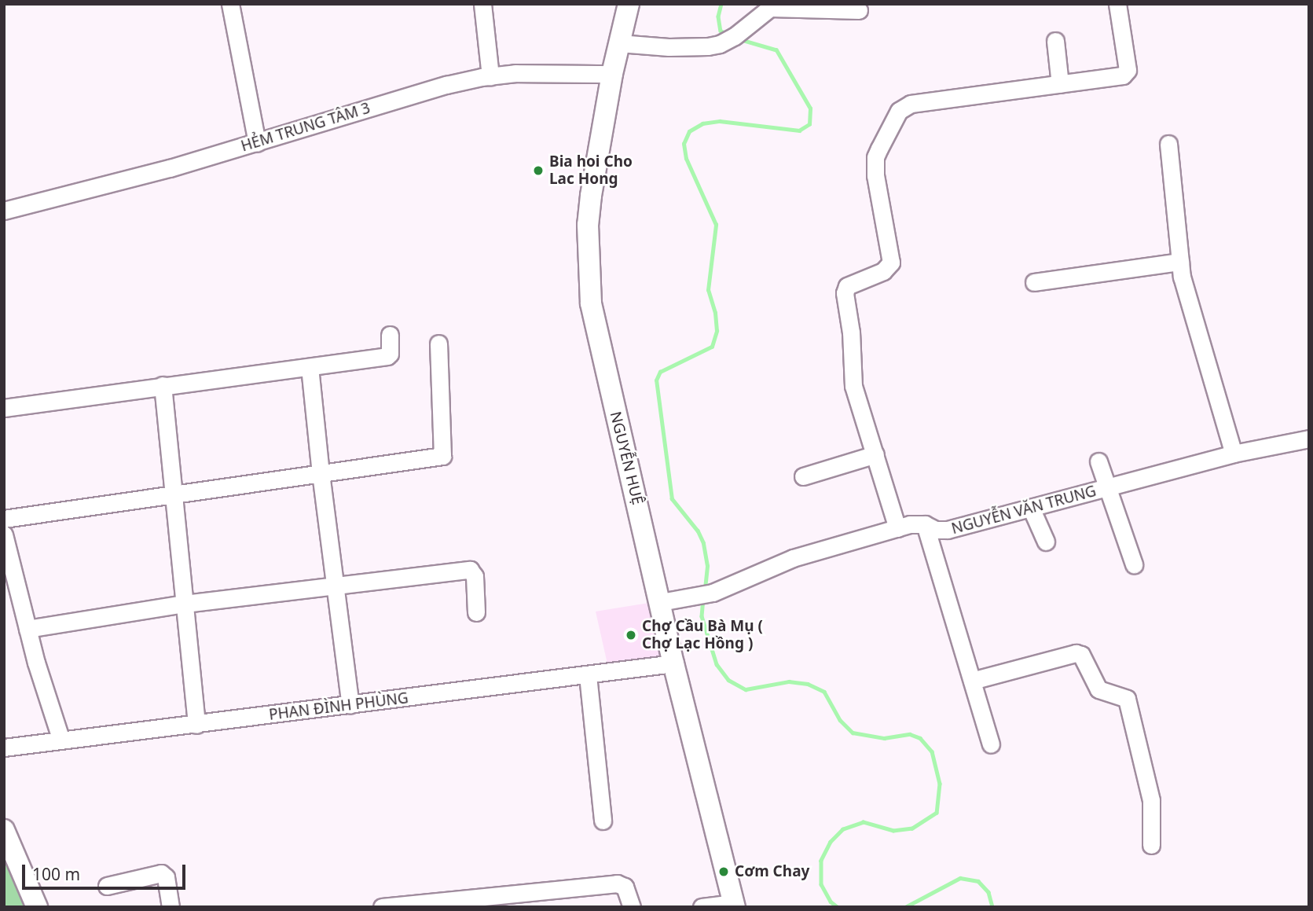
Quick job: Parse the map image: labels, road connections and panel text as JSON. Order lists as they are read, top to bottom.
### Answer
{
  "streets": {
    "main road": ["NGUYỄN HUỆ"],
    "street": ["HẺM TRUNG TÂM 3", "NGUYỄN VĂN TRUNG", "PHAN ĐÌNH PHÙNG"]
  },
  "crossings": [
    ["HẺM TRUNG TÂM 3", "NGUYỄN HUỆ"],
    ["NGUYỄN HUỆ", "NGUYỄN VĂN TRUNG"],
    ["NGUYỄN HUỆ", "PHAN ĐÌNH PHÙNG"]
  ],
  "places": ["Bia hoi Cho Lac Hong", "Chợ Cầu Bà Mụ ( Chợ Lạc Hồng )", "Cơm Chay"],
  "scale_bar": "100 m"
}
